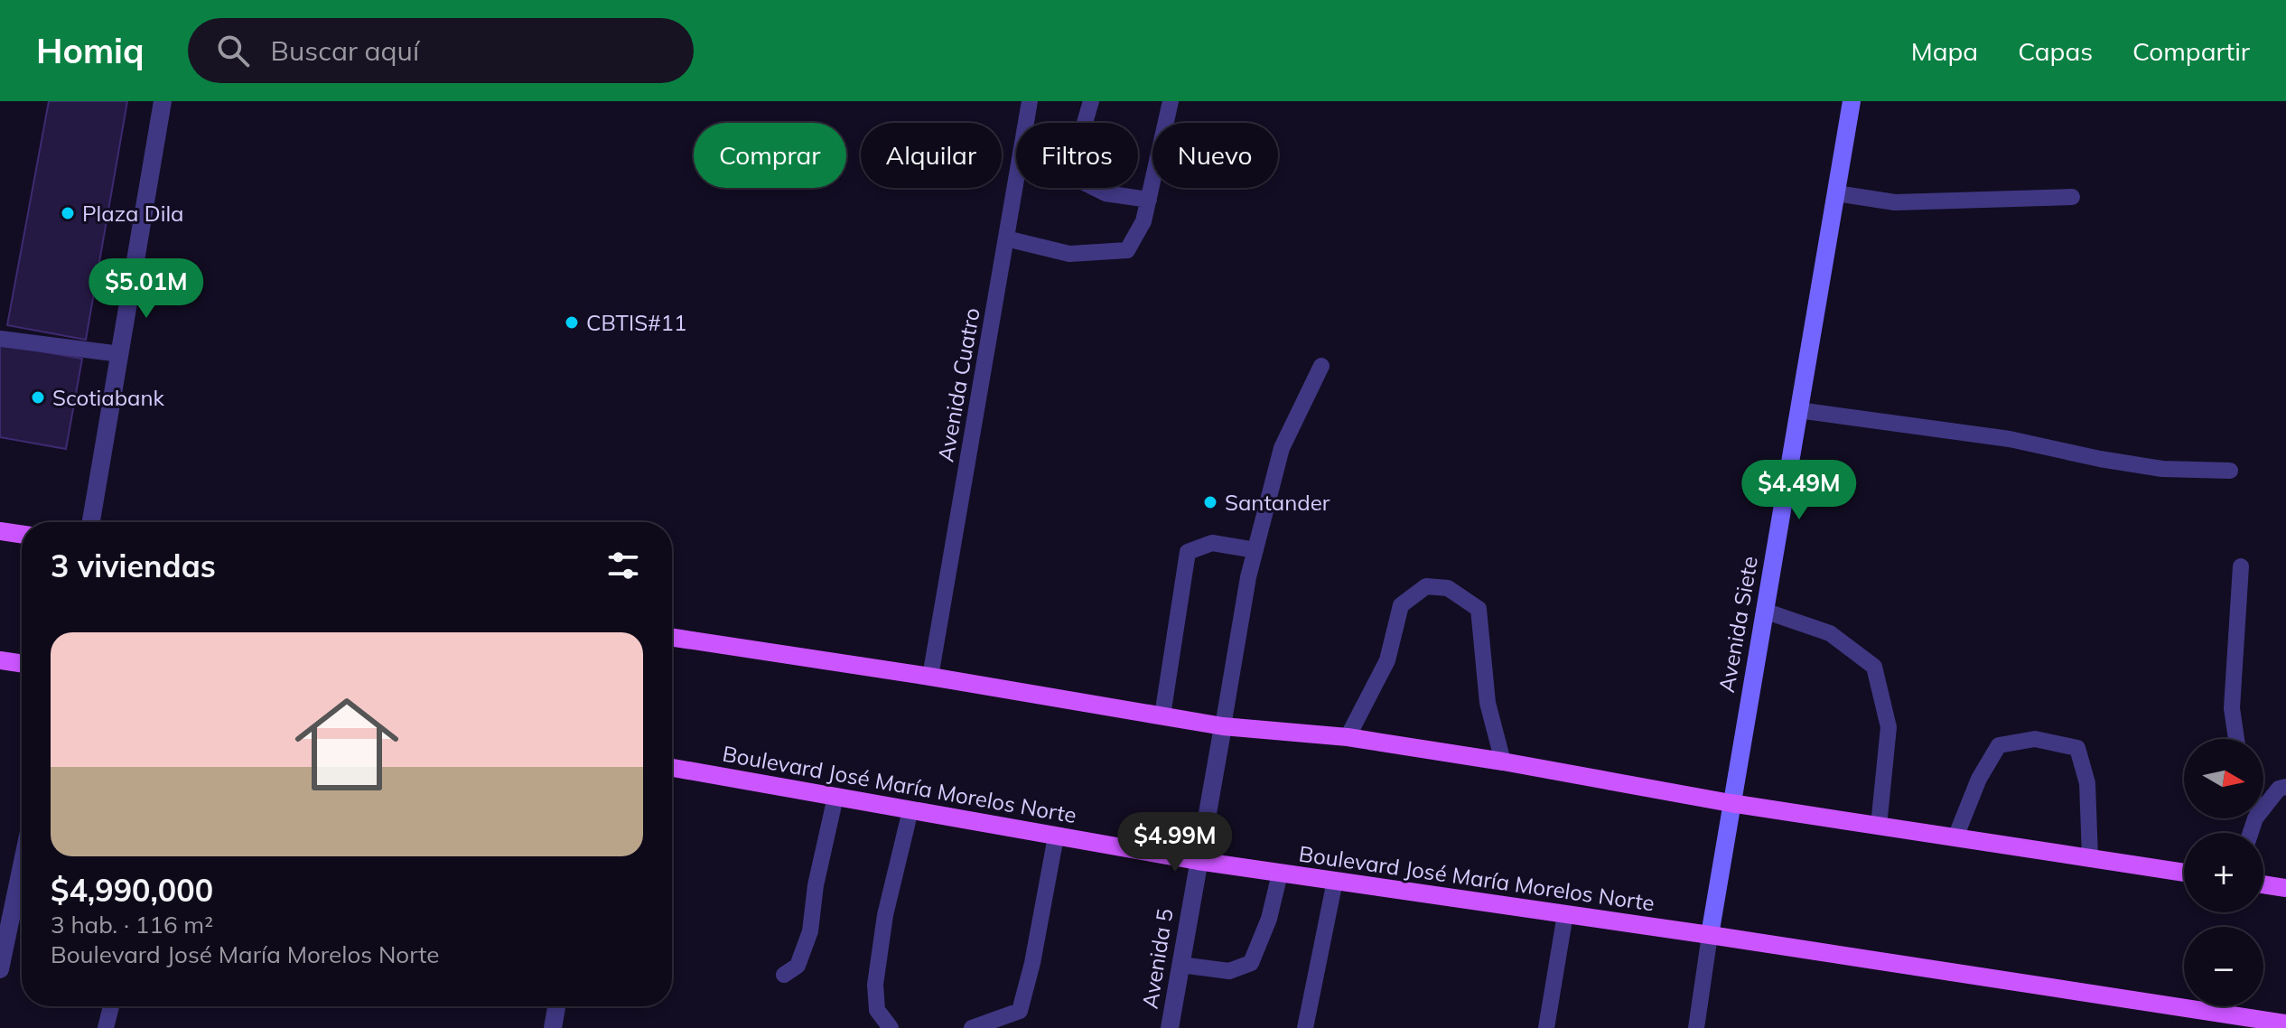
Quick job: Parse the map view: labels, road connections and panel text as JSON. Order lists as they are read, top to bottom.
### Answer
{
  "streets": {
    "main road": ["Boulevard José María Morelos Norte"],
    "street": ["Avenida Siete", "Avenida 5"],
    "lane": ["Avenida Cuatro"]
  },
  "crossings": [
    ["Avenida Siete", "Boulevard José María Morelos Norte"],
    ["Boulevard José María Morelos Norte", "Avenida 5"]
  ],
  "places": [
    "Plaza Dila",
    "CBTIS#11",
    "Scotiabank",
    "Santander"
  ],
  "north": "right",
  "page": {
    "header": "Homiq",
    "search": "Buscar aquí",
    "nav": ["Mapa", "Capas", "Compartir"],
    "chip": [
      "Comprar",
      "Alquilar",
      "Filtros",
      "Nuevo"
    ],
    "price": ["$5.01M", "$4.49M", "$4.99M"],
    "heading": "3 viviendas",
    "list": [
      {
        "name": "$4,990,000",
        "note": "3 hab. · 116 m² · Boulevard José María Morelos Norte"
      }
    ],
    "map_buttons": ["+", "−"]
  }
}
